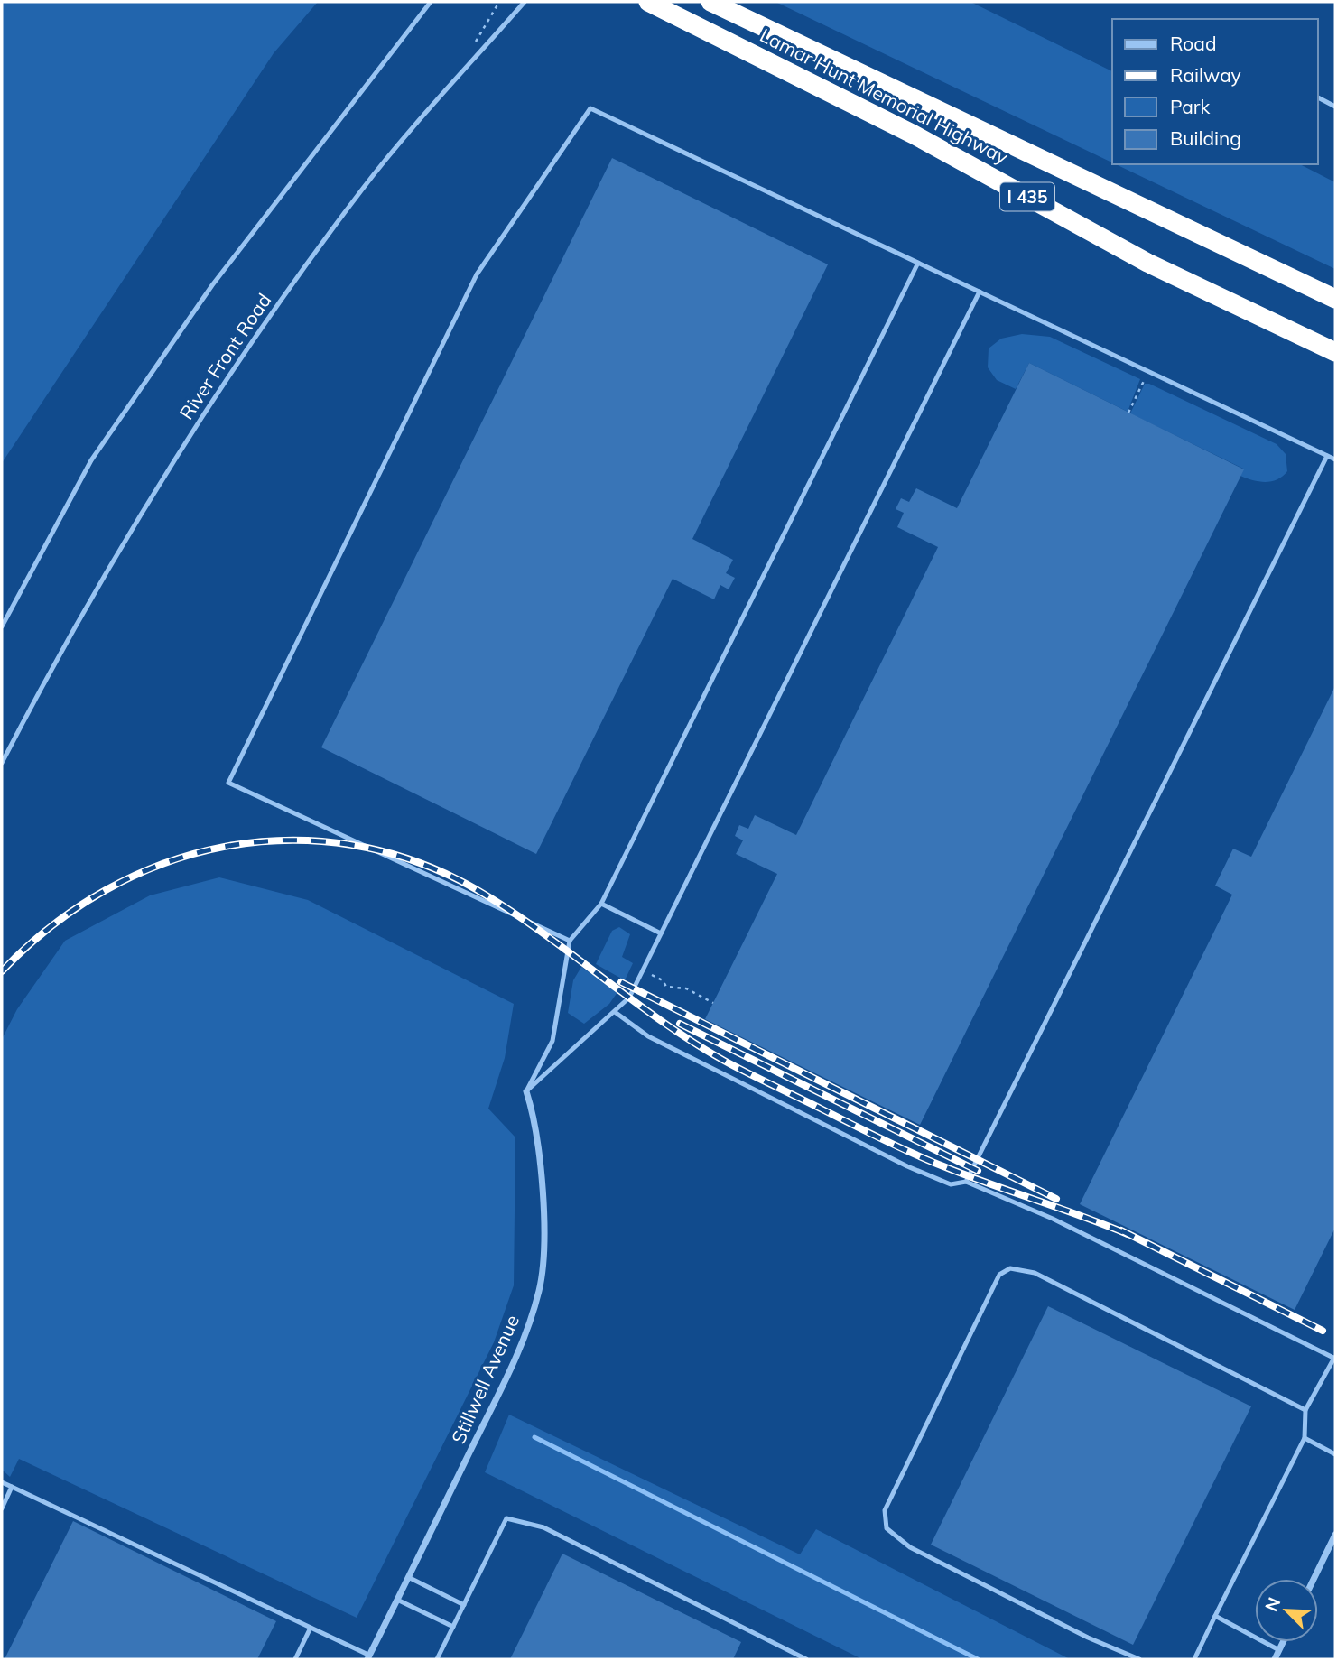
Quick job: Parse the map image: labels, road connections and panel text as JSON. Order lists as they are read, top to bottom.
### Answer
{
  "streets": {
    "highway": ["Lamar Hunt Memorial Highway", "I 435"],
    "street": ["Stillwell Avenue"],
    "lane": ["River Front Road"]
  },
  "legend": [
    "Road",
    "Railway",
    "Park",
    "Building"
  ],
  "north": "top left"
}
